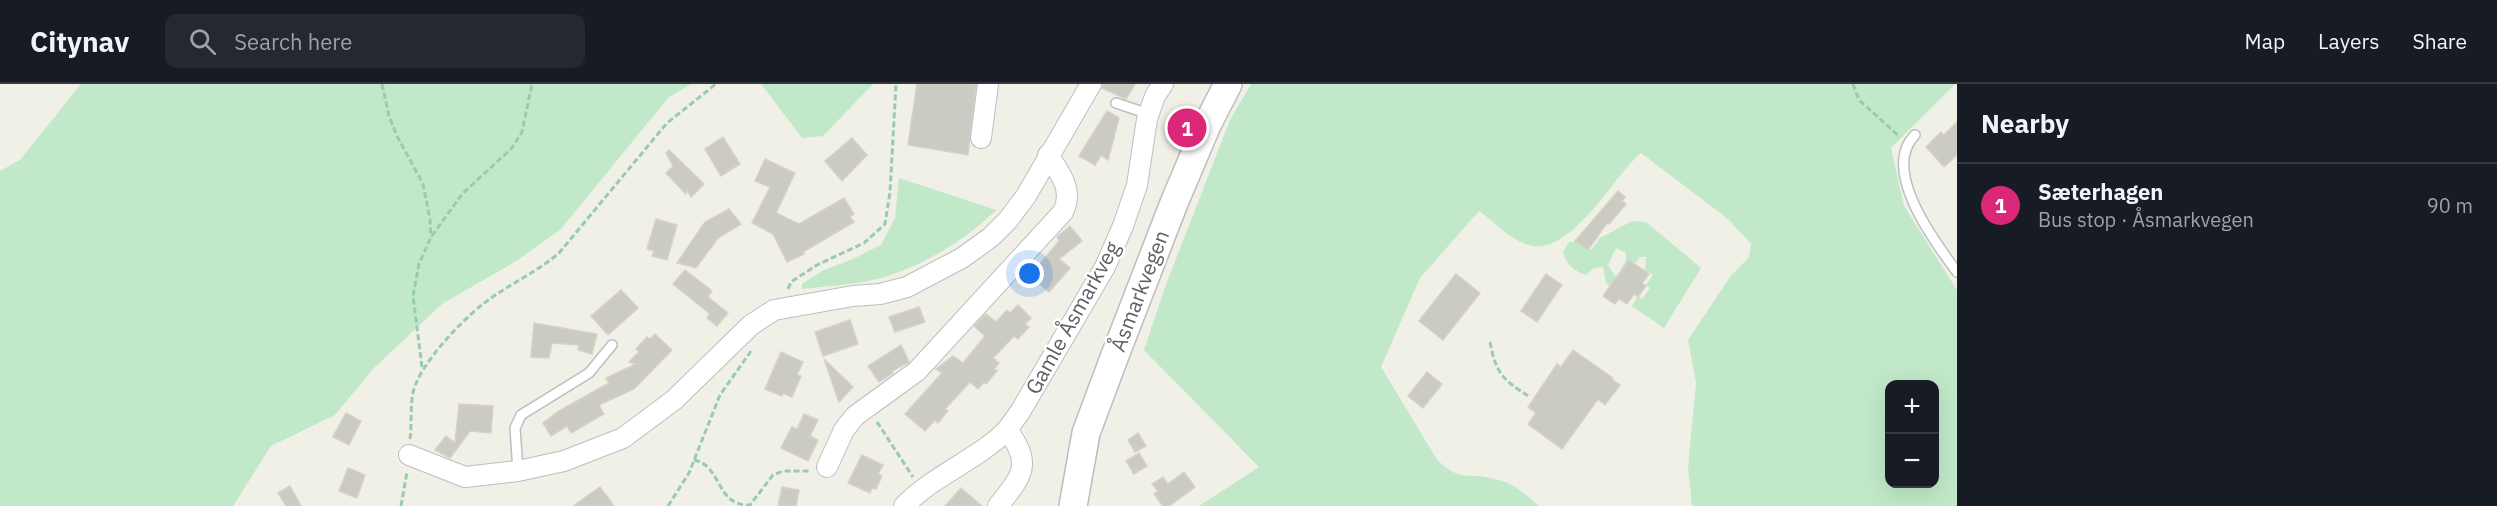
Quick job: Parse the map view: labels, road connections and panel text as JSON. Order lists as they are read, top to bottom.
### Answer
{
  "streets": {
    "main road": ["Åsmarkvegen"],
    "street": ["Gamle Åsmarkveg"]
  },
  "page": {
    "header": "Citynav",
    "search": "Search here",
    "nav": ["Map", "Layers", "Share"],
    "heading": "Nearby",
    "pins": "1",
    "list": [
      {
        "mark": "1",
        "name": "Sæterhagen",
        "note": "Bus stop · Åsmarkvegen",
        "value": "90 m"
      }
    ],
    "map_buttons": ["+", "−"]
  }
}
